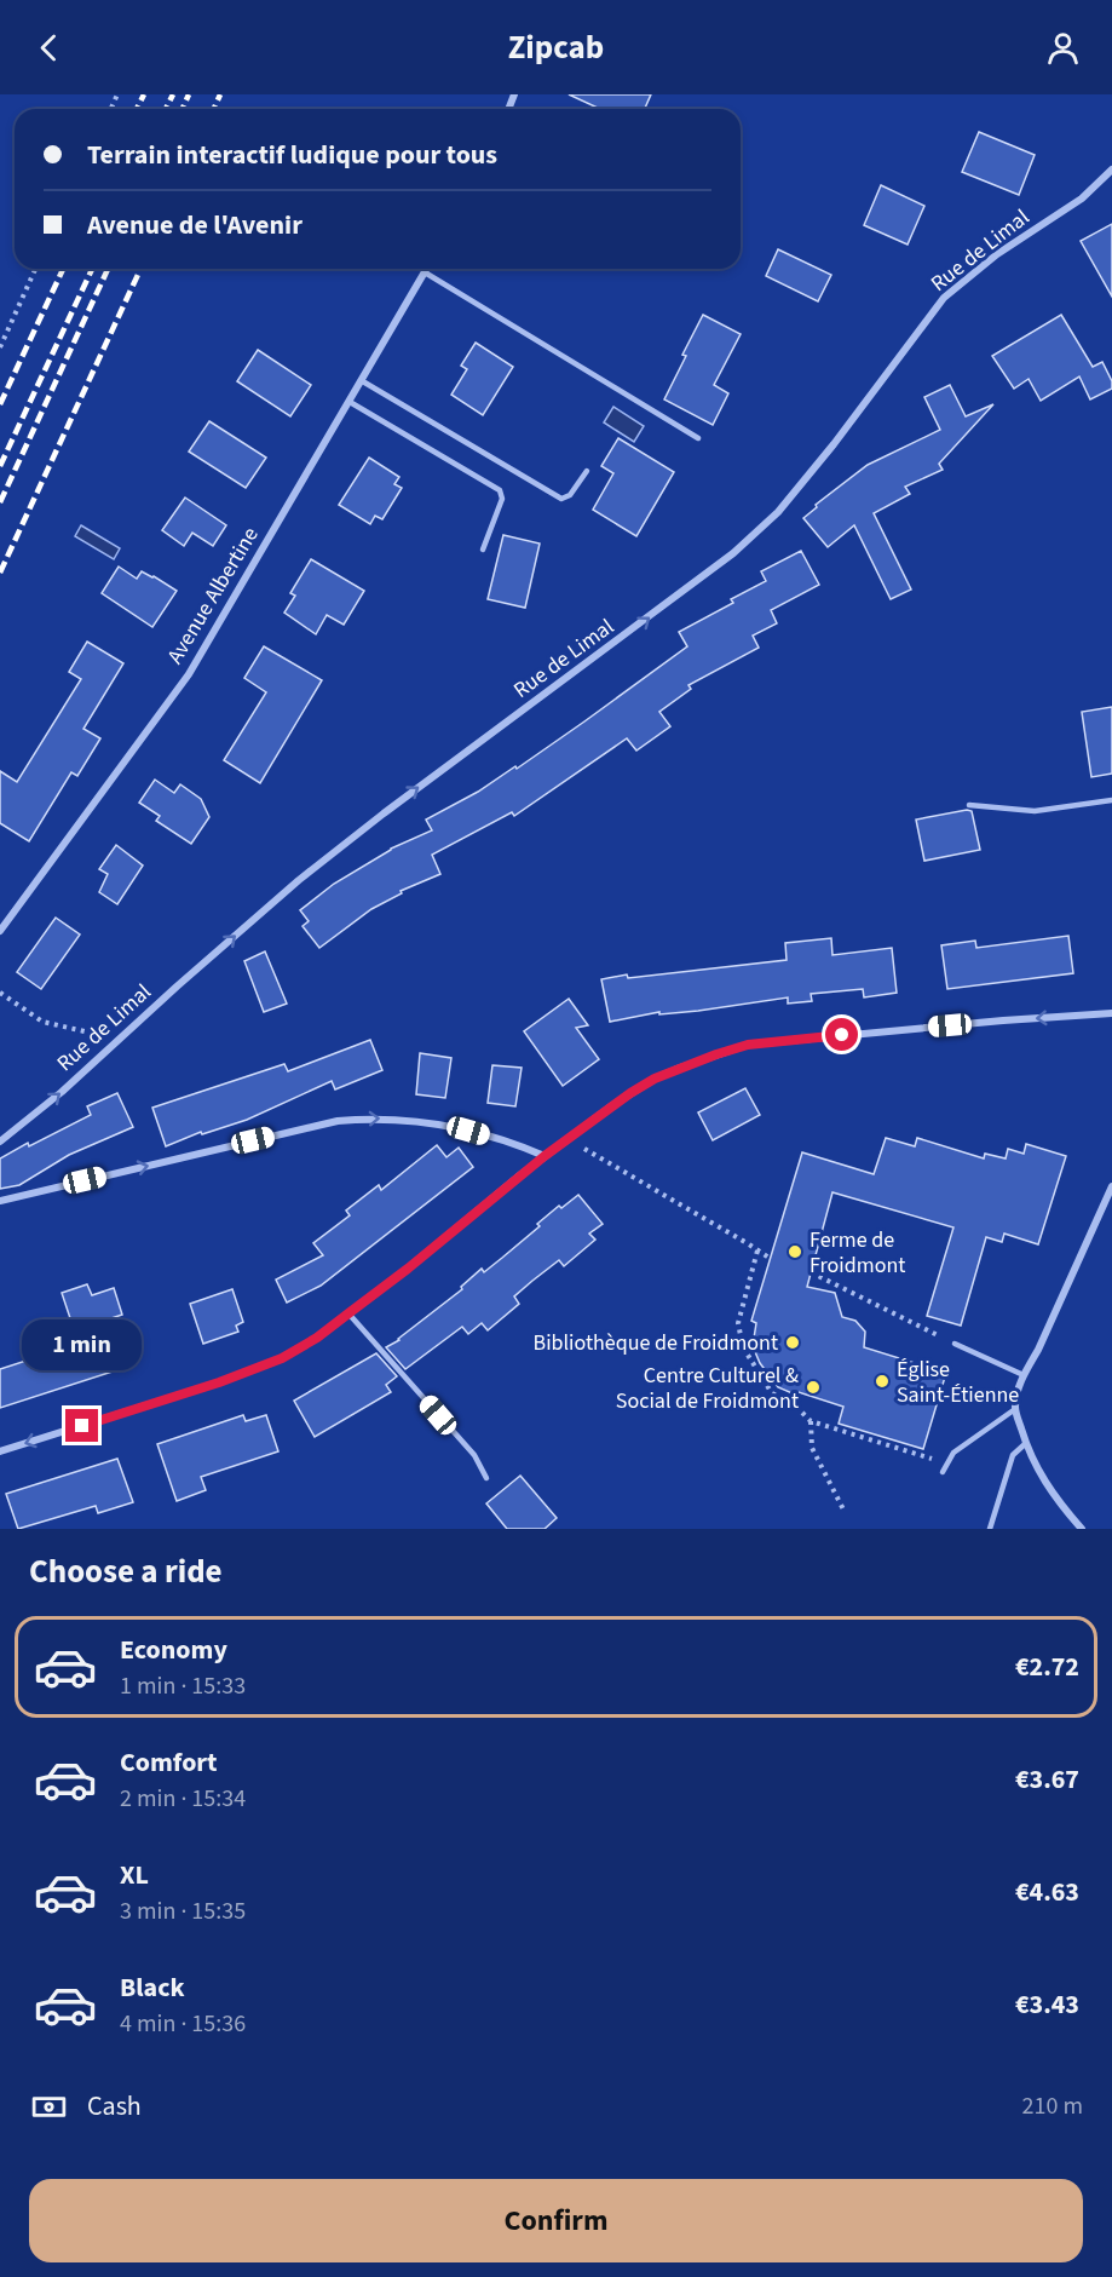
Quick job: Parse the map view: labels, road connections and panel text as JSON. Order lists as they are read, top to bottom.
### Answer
{
  "streets": {
    "street": ["Rue de Limal", "Avenue Albertine"]
  },
  "one_way": ["Rue de Limal"],
  "places": [
    "Ferme de Froidmont",
    "Bibliothèque de Froidmont",
    "Église Saint-Étienne",
    "Centre Culturel & Social de Froidmont"
  ],
  "page": {
    "header": "Zipcab",
    "banner": ["Terrain interactif ludique pour tous", "Avenue de l'Avenir"],
    "bubble": "1 min",
    "heading": "Choose a ride",
    "list": [
      {
        "name": "Economy",
        "note": "1 min · 15:33",
        "value": "€2.72"
      },
      {
        "name": "Comfort",
        "note": "2 min · 15:34",
        "value": "€3.67"
      },
      {
        "name": "XL",
        "note": "3 min · 15:35",
        "value": "€4.63"
      },
      {
        "name": "Black",
        "note": "4 min · 15:36",
        "value": "€3.43"
      }
    ],
    "pay": ["Cash", "210 m"],
    "buttons": "Confirm"
  }
}
